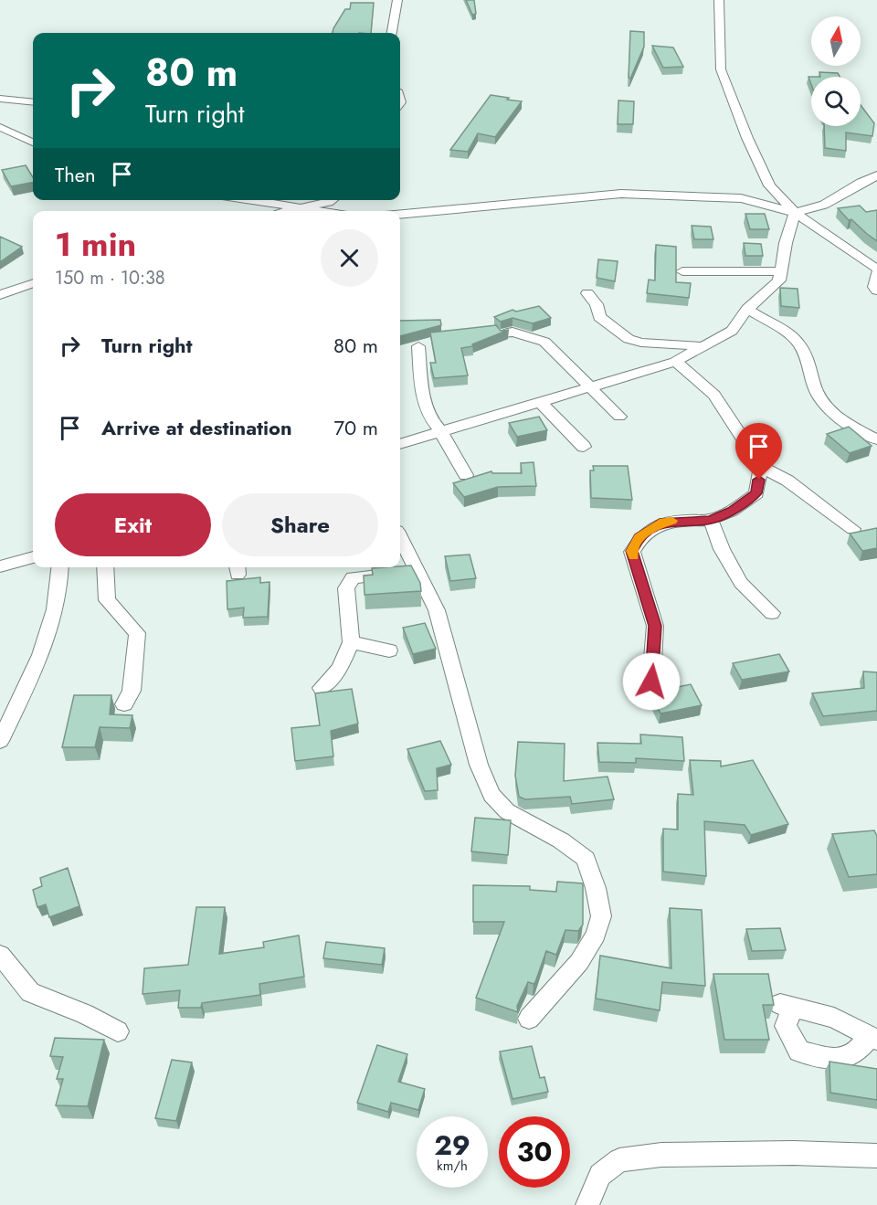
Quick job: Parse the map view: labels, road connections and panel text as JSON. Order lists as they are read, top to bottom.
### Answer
{
  "north": "top",
  "page": {
    "turn": ["80 m", "Turn right"],
    "then": "Then",
    "heading": ["1 min", "150 m · 10:38"],
    "list": [
      {
        "name": "Turn right",
        "value": "80 m"
      },
      {
        "name": "Arrive at destination",
        "value": "70 m"
      }
    ],
    "buttons": ["Exit", "Share"],
    "speed": "29 km/h",
    "limit": "30"
  }
}
